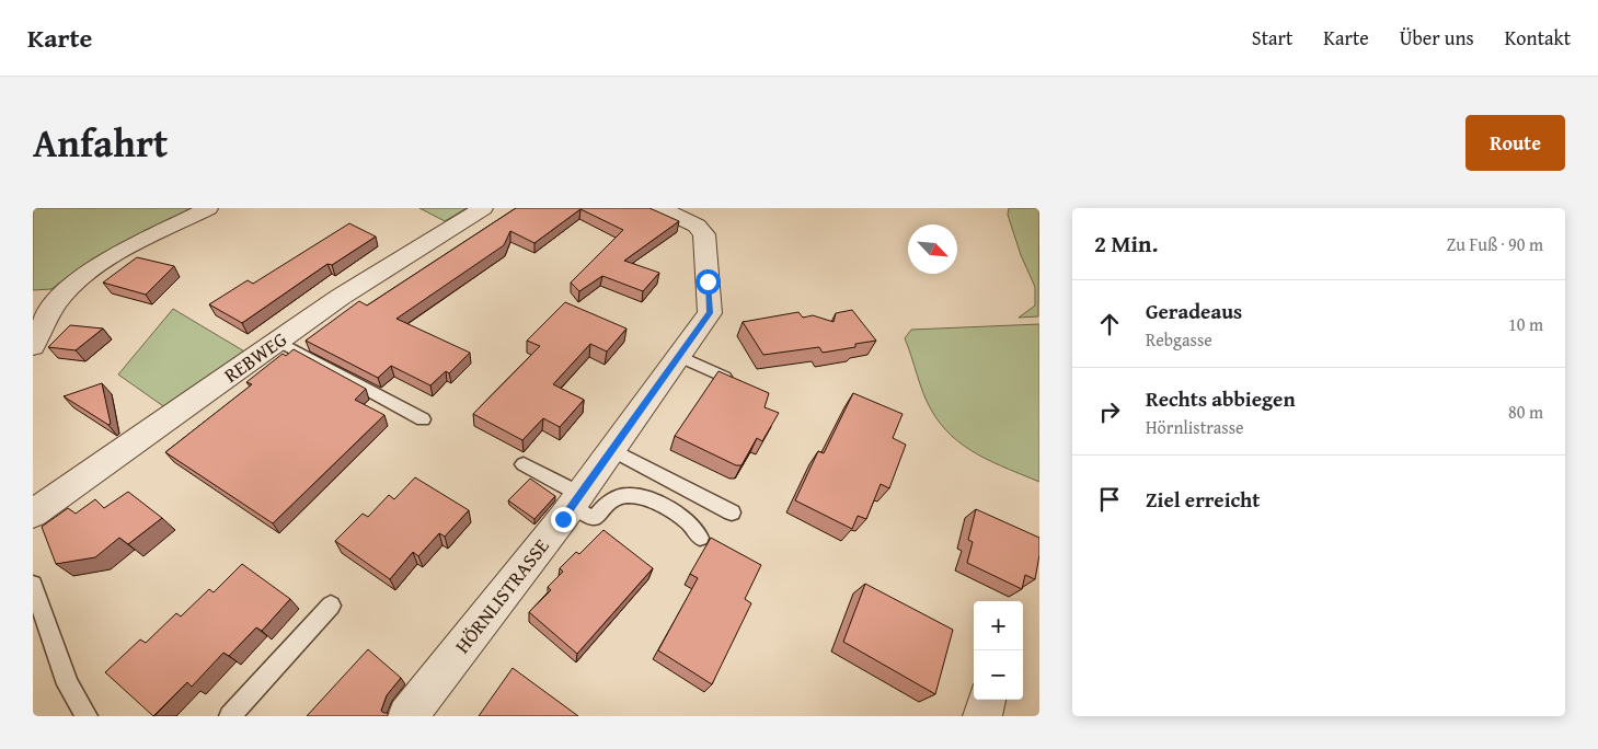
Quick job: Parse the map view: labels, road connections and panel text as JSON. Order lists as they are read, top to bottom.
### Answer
{
  "streets": {
    "street": ["REBWEG", "HÖRNLISTRASSE"]
  },
  "north": "bottom right",
  "page": {
    "header": "Karte",
    "nav": [
      "Start",
      "Karte",
      "Über uns",
      "Kontakt"
    ],
    "title": "Anfahrt",
    "buttons": "Route",
    "heading": ["2 Min.", "Zu Fuß · 90 m"],
    "list": [
      ["Geradeaus", "Rebgasse", "10 m"],
      ["Rechts abbiegen", "Hörnlistrasse", "80 m"],
      "Ziel erreicht"
    ],
    "map_buttons": ["+", "−"]
  }
}
